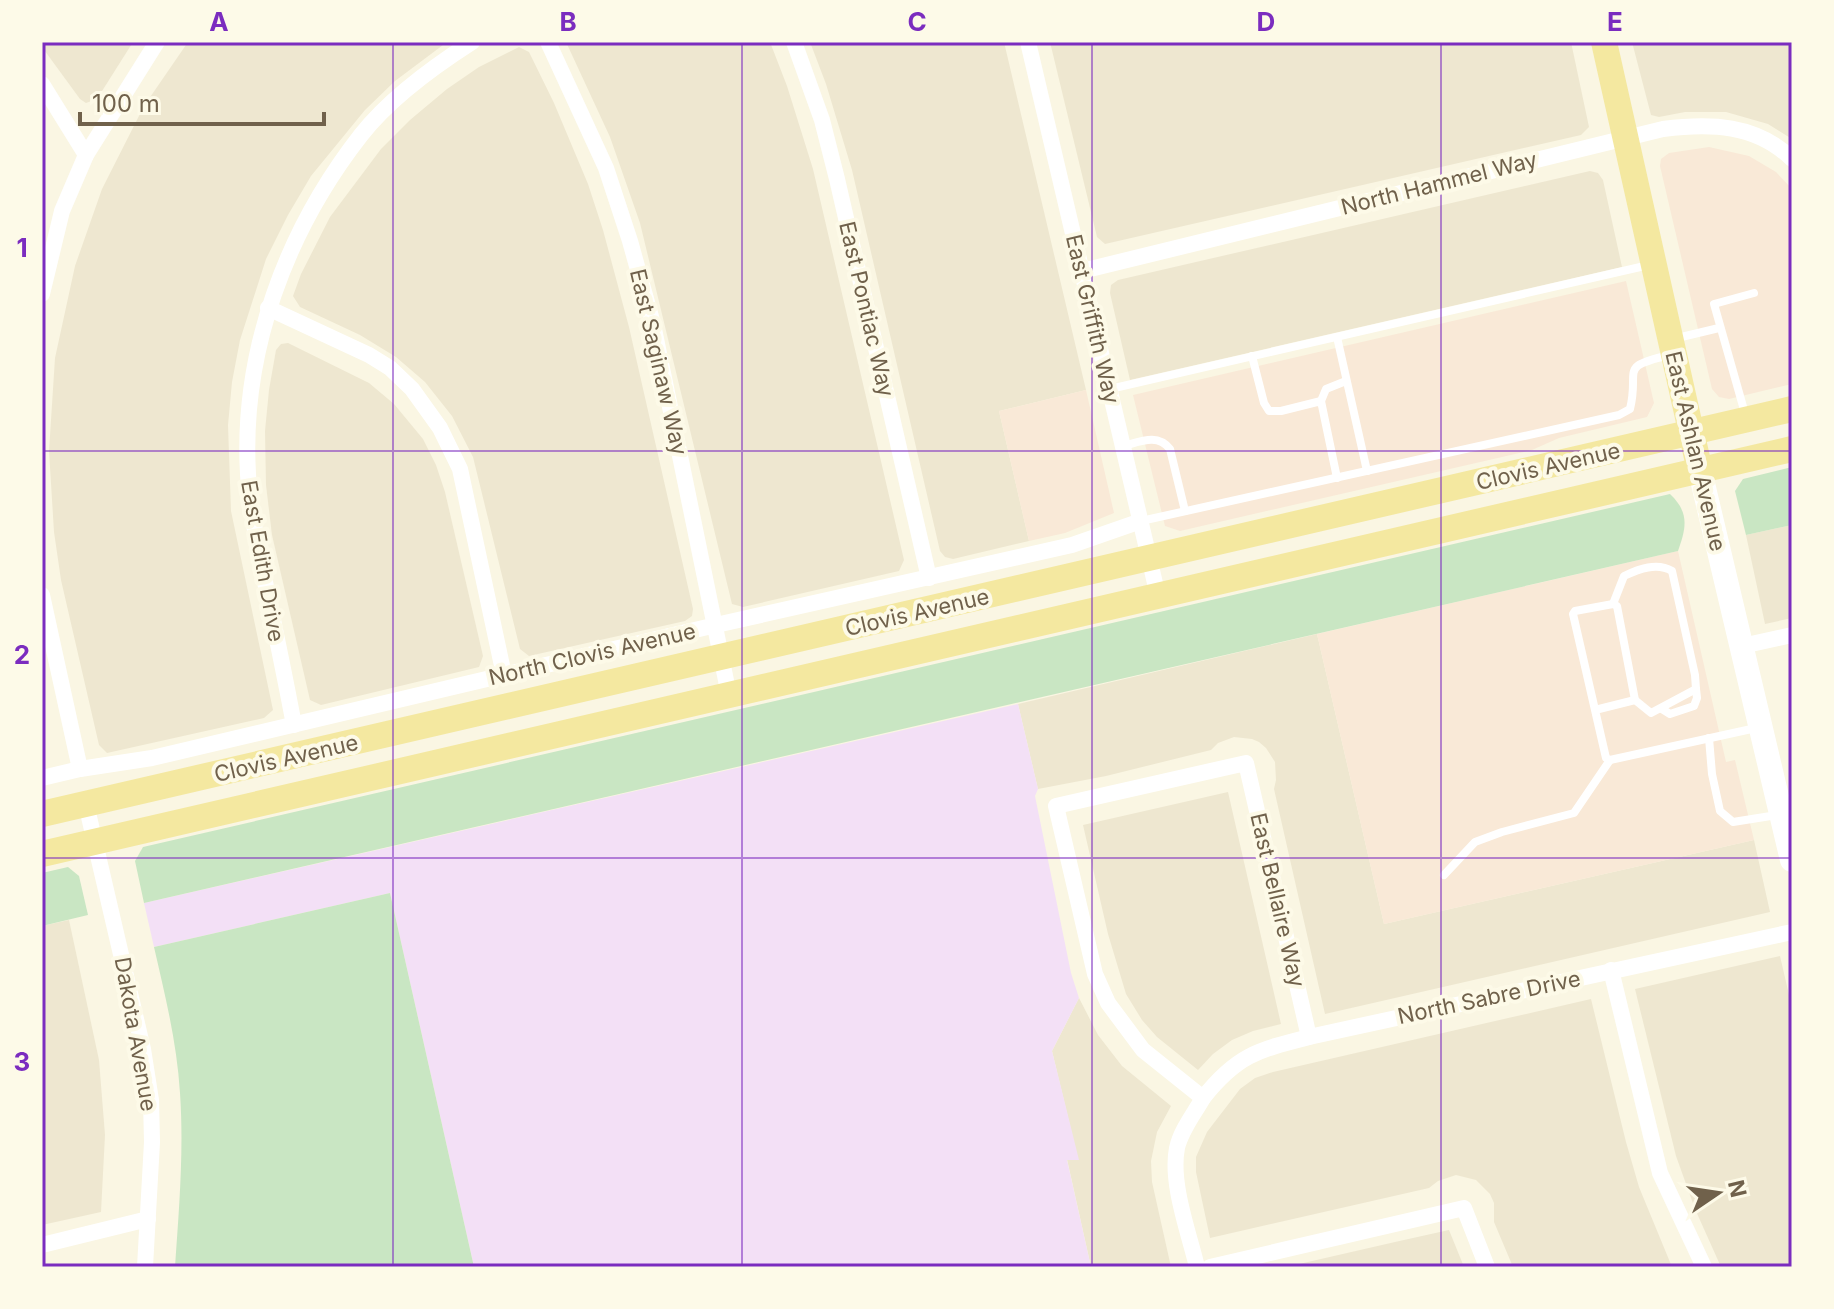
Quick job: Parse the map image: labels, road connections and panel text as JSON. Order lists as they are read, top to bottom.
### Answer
{
  "streets": {
    "main road": ["East Ashlan Avenue", "Clovis Avenue"],
    "street": [
      "North Hammel Way",
      "East Pontiac Way",
      "East Griffith Way",
      "East Saginaw Way",
      "East Edith Drive",
      "North Clovis Avenue",
      "East Bellaire Way",
      "North Sabre Drive",
      "Dakota Avenue"
    ]
  },
  "crossings": [
    ["North Hammel Way", "East Griffith Way"],
    ["North Hammel Way", "East Ashlan Avenue"],
    ["East Pontiac Way", "North Clovis Avenue"],
    ["East Griffith Way", "Clovis Avenue"],
    ["East Griffith Way", "North Clovis Avenue"],
    ["East Saginaw Way", "Clovis Avenue"],
    ["East Saginaw Way", "North Clovis Avenue"],
    ["East Ashlan Avenue", "Clovis Avenue"],
    ["Clovis Avenue", "Dakota Avenue"],
    ["East Edith Drive", "North Clovis Avenue"],
    ["East Bellaire Way", "North Sabre Drive"]
  ],
  "scale_bar": "100 m",
  "north": "right",
  "grid": {
    "columns": [
      "A",
      "B",
      "C",
      "D",
      "E"
    ],
    "rows": ["1", "2", "3"]
  }
}
